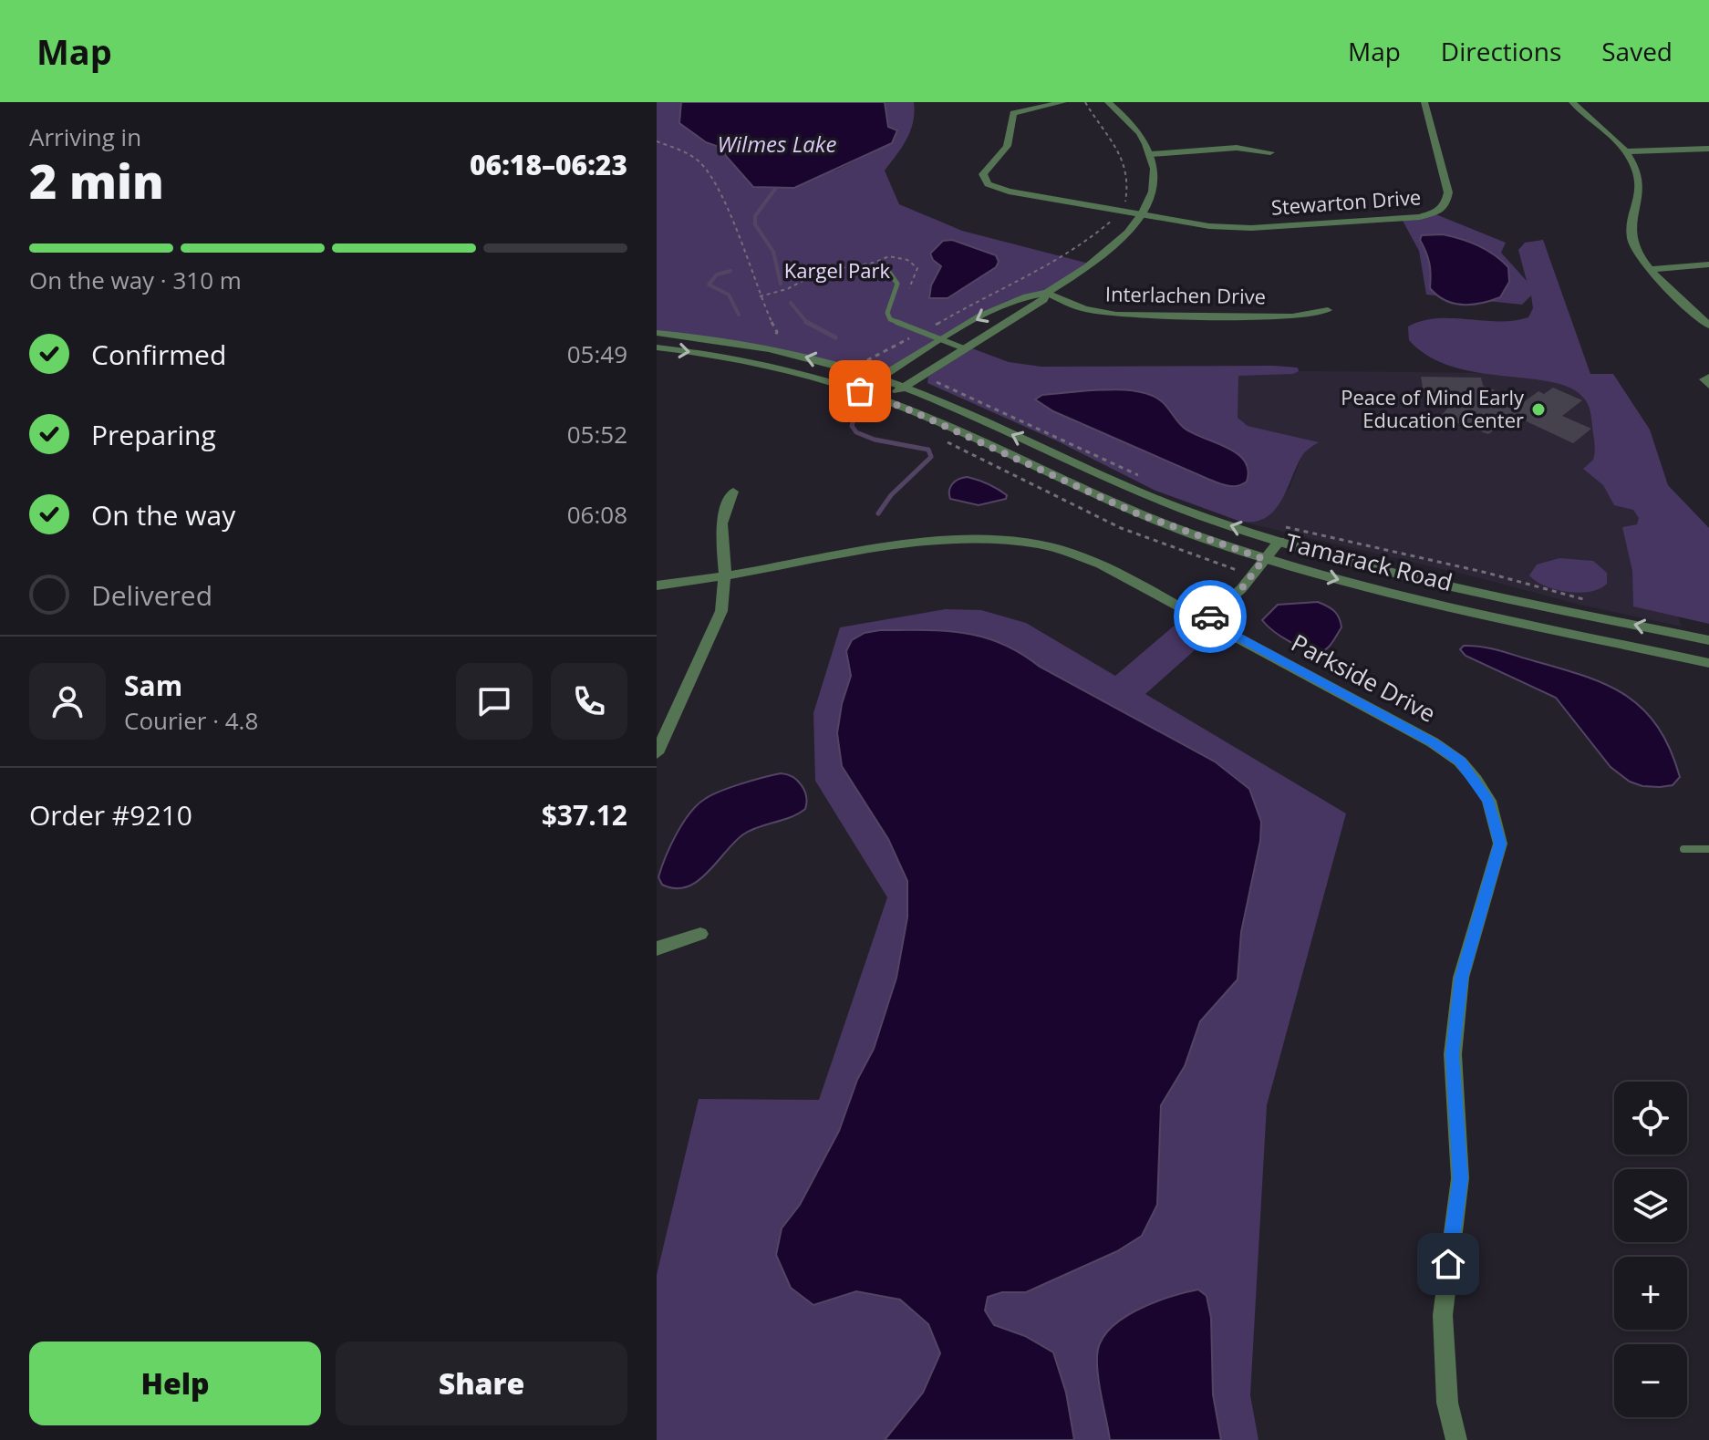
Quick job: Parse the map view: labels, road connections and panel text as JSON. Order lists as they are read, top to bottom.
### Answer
{
  "streets": {
    "street": [
      "Stewarton Drive",
      "Interlachen Drive",
      "Tamarack Road",
      "Parkside Drive"
    ]
  },
  "water": ["Wilmes Lake"],
  "parks": ["Kargel Park"],
  "places": ["Peace of Mind Early Education Center"],
  "page": {
    "header": "Map",
    "nav": ["Map", "Directions", "Saved"],
    "heading": ["2 min", "Arriving in", "06:18–06:23"],
    "panel": [
      "Sam",
      "Courier · 4.8",
      "Order #9210",
      "$37.12"
    ],
    "bar": "On the way · 310 m",
    "list": [
      ["Confirmed", "05:49"],
      ["Preparing", "05:52"],
      ["On the way", "06:08"],
      "Delivered"
    ],
    "map_buttons": ["+", "−"],
    "buttons": ["Help", "Share"]
  }
}
